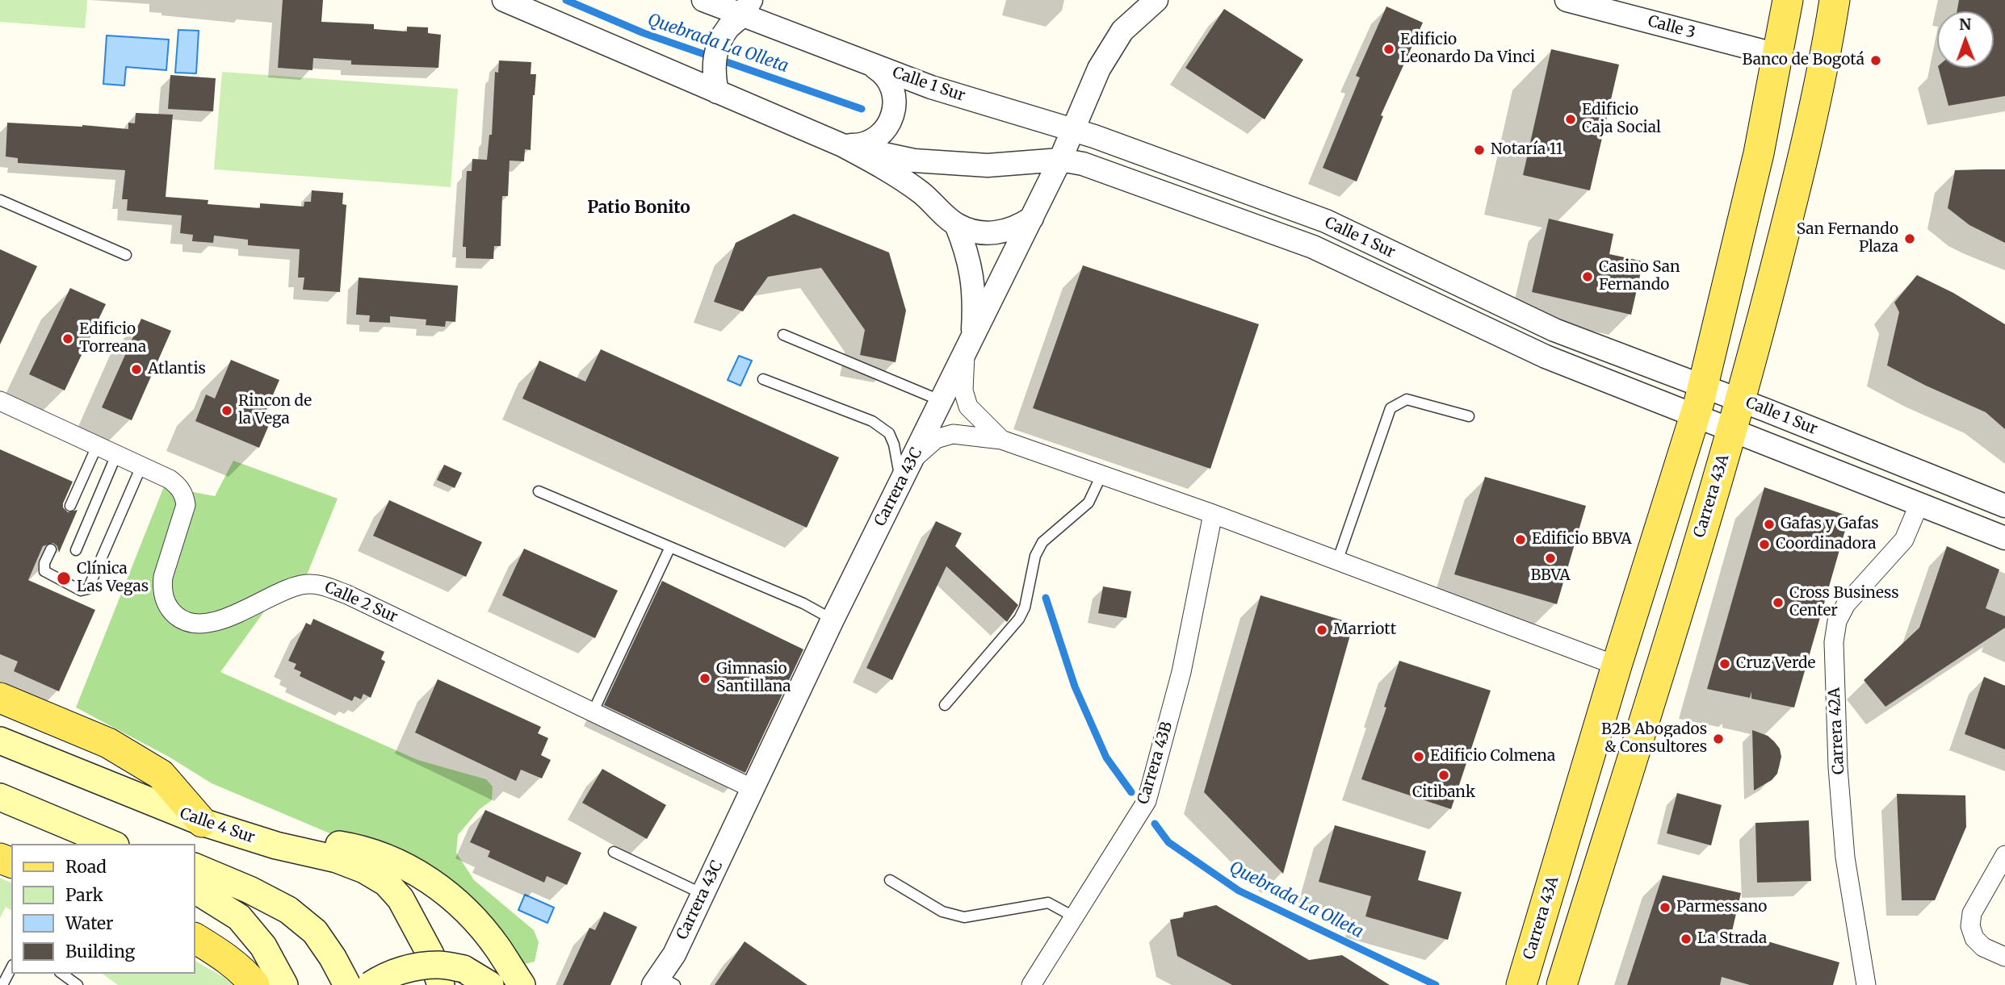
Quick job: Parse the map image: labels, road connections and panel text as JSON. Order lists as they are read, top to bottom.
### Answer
{
  "streets": {
    "main road": ["Carrera 43A", "Calle 4 Sur"],
    "street": [
      "Calle 3",
      "Calle 1 Sur",
      "Carrera 43C",
      "Calle 2 Sur",
      "Carrera 42A",
      "Carrera 43B"
    ]
  },
  "crossings": [
    ["Calle 3", "Carrera 43A"],
    ["Calle 1 Sur", "Carrera 43C"],
    ["Calle 1 Sur", "Carrera 43A"],
    ["Calle 1 Sur", "Carrera 42A"],
    ["Calle 1 Sur", "Carrera 43B"],
    ["Carrera 43C", "Calle 2 Sur"]
  ],
  "districts": ["Patio Bonito"],
  "water": ["Quebrada La Olleta"],
  "places": [
    "Edificio Leonardo Da Vinci",
    "Banco de Bogotá",
    "Edificio Caja Social",
    "Notaría 11",
    "San Fernando Plaza",
    "Casino San Fernando",
    "Edificio Torreana",
    "Atlantis",
    "Rincon de la Vega",
    "Gafas y Gafas",
    "Edificio BBVA",
    "Coordinadora",
    "BBVA",
    "Clínica Las Vegas",
    "Cross Business Center",
    "Marriott",
    "Cruz Verde",
    "Gimnasio Santillana",
    "B2B Abogados & Consultores",
    "Edificio Colmena",
    "Citibank",
    "Parmessano",
    "La Strada"
  ],
  "legend": [
    "Road",
    "Park",
    "Water",
    "Building"
  ],
  "north": "top"
}
